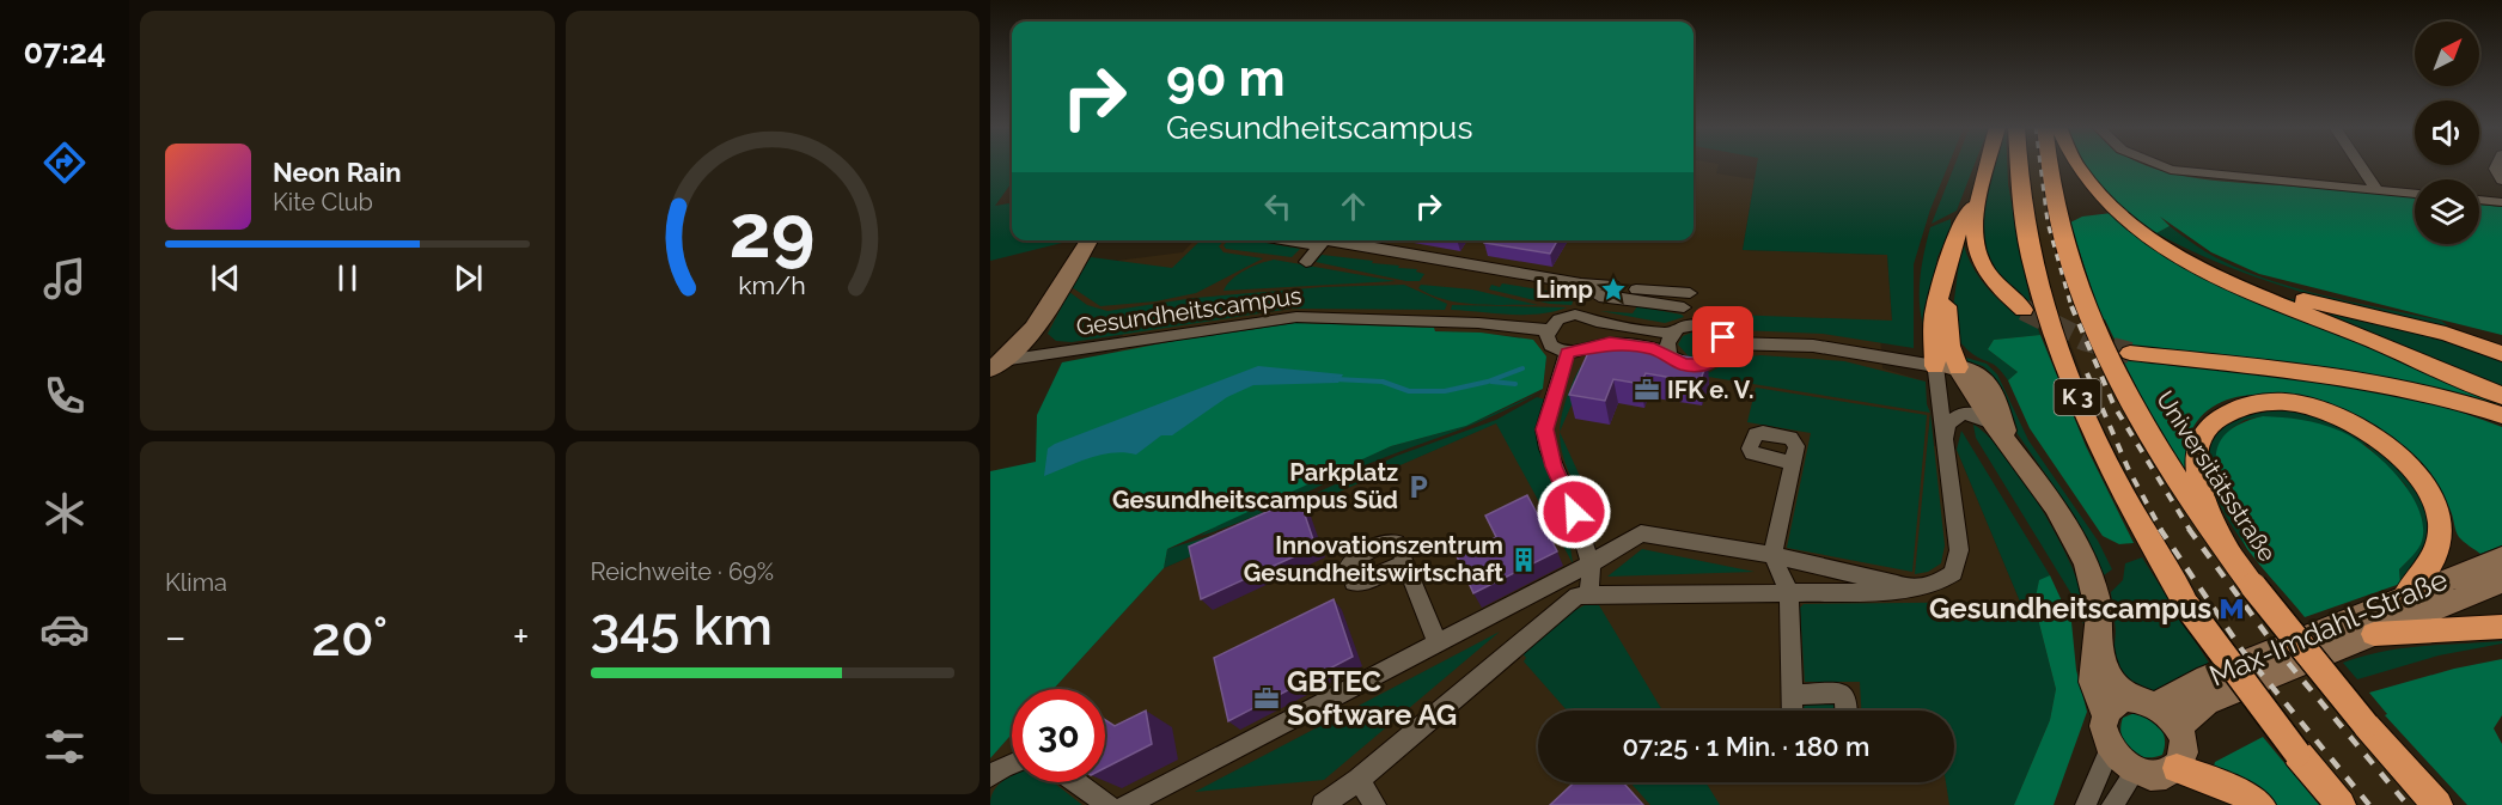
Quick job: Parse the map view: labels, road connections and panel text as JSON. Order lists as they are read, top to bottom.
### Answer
{
  "streets": {
    "highway": ["K 3", "Universitätsstraße"],
    "street": ["Gesundheitscampus", "Max-Imdahl-Straße"]
  },
  "places": {
    "place": ["Limp"],
    "office": ["IFK e. V.", "GBTEC Software AG"],
    "parking": ["Parkplatz Gesundheitscampus Süd"],
    "building": ["Innovationszentrum Gesundheitswirtschaft"],
    "metro station": ["Gesundheitscampus"]
  },
  "north": "top right",
  "page": {
    "tabs": "07:24",
    "turn": ["90 m", "Gesundheitscampus"],
    "song": ["Neon Rain", "Kite Club"],
    "tile": [
      "Klima",
      ["Reichweite · 69%", "345 km"]
    ],
    "heat": ["−", "20°", "+"],
    "limit": "30",
    "trip": "07:25 · 1 Min. · 180 m",
    "gauge": ["29", "km/h"]
  }
}
